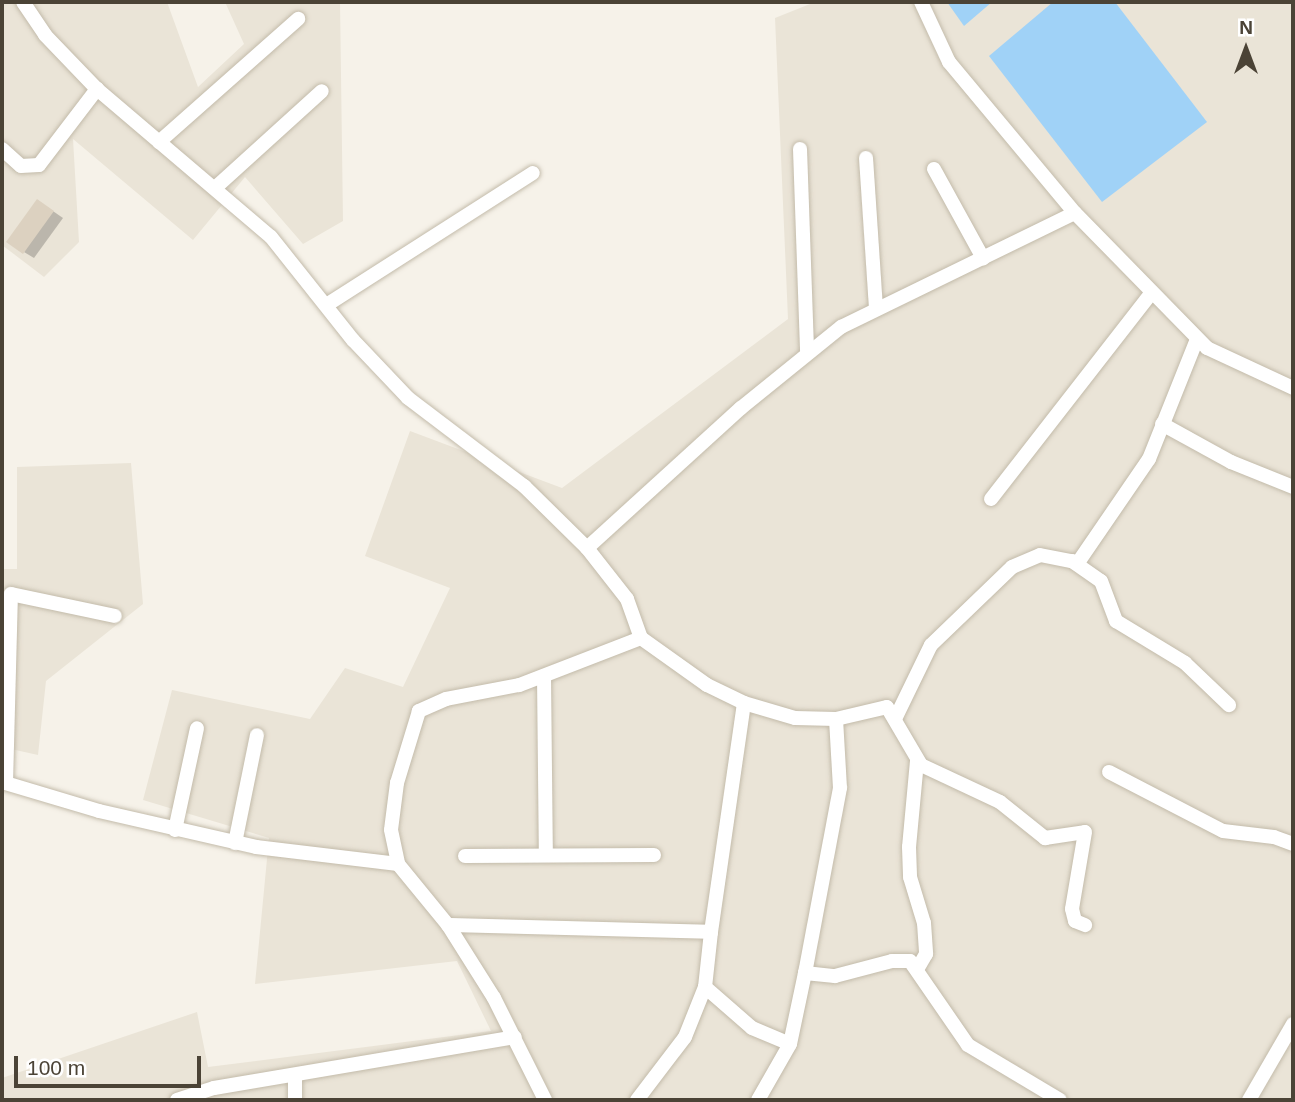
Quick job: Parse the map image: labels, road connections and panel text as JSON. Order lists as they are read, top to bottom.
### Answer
{
  "scale_bar": "100 m",
  "north": "top"
}
